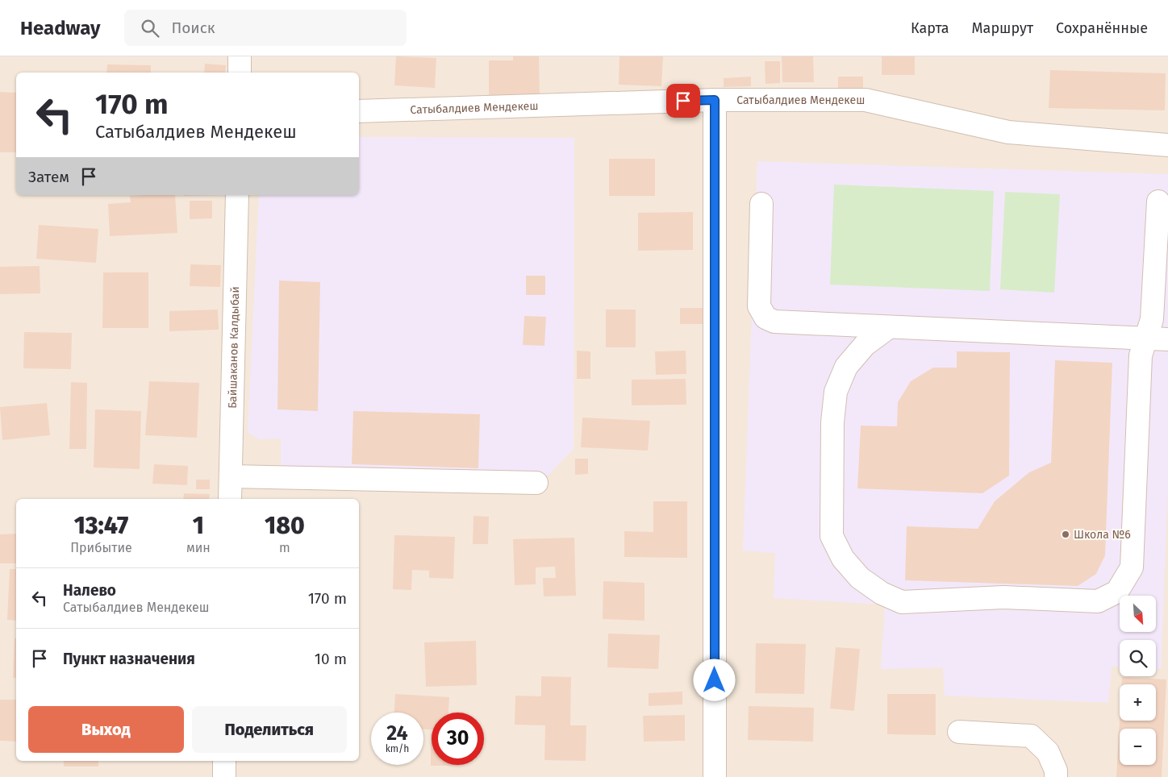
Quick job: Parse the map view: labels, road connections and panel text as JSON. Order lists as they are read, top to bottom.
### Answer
{
  "streets": {
    "street": ["Сатыбалдиев Мендекеш", "Байшаканов Калдыбай"]
  },
  "places": ["Школа №6"],
  "north": "bottom right",
  "page": {
    "header": "Headway",
    "search": "Поиск",
    "nav": ["Карта", "Маршрут", "Сохранённые"],
    "turn": ["170 m", "Сатыбалдиев Мендекеш"],
    "then": "Затем",
    "eta": [
      "13:47",
      "Прибытие",
      "1",
      "мин",
      "180",
      "m"
    ],
    "list": [
      {
        "name": "Налево",
        "note": "Сатыбалдиев Мендекеш",
        "value": "170 m"
      },
      {
        "name": "Пункт назначения",
        "value": "10 m"
      }
    ],
    "map_buttons": ["+", "−"],
    "buttons": ["Выход", "Поделиться"],
    "speed": "24 km/h",
    "limit": "30"
  }
}
